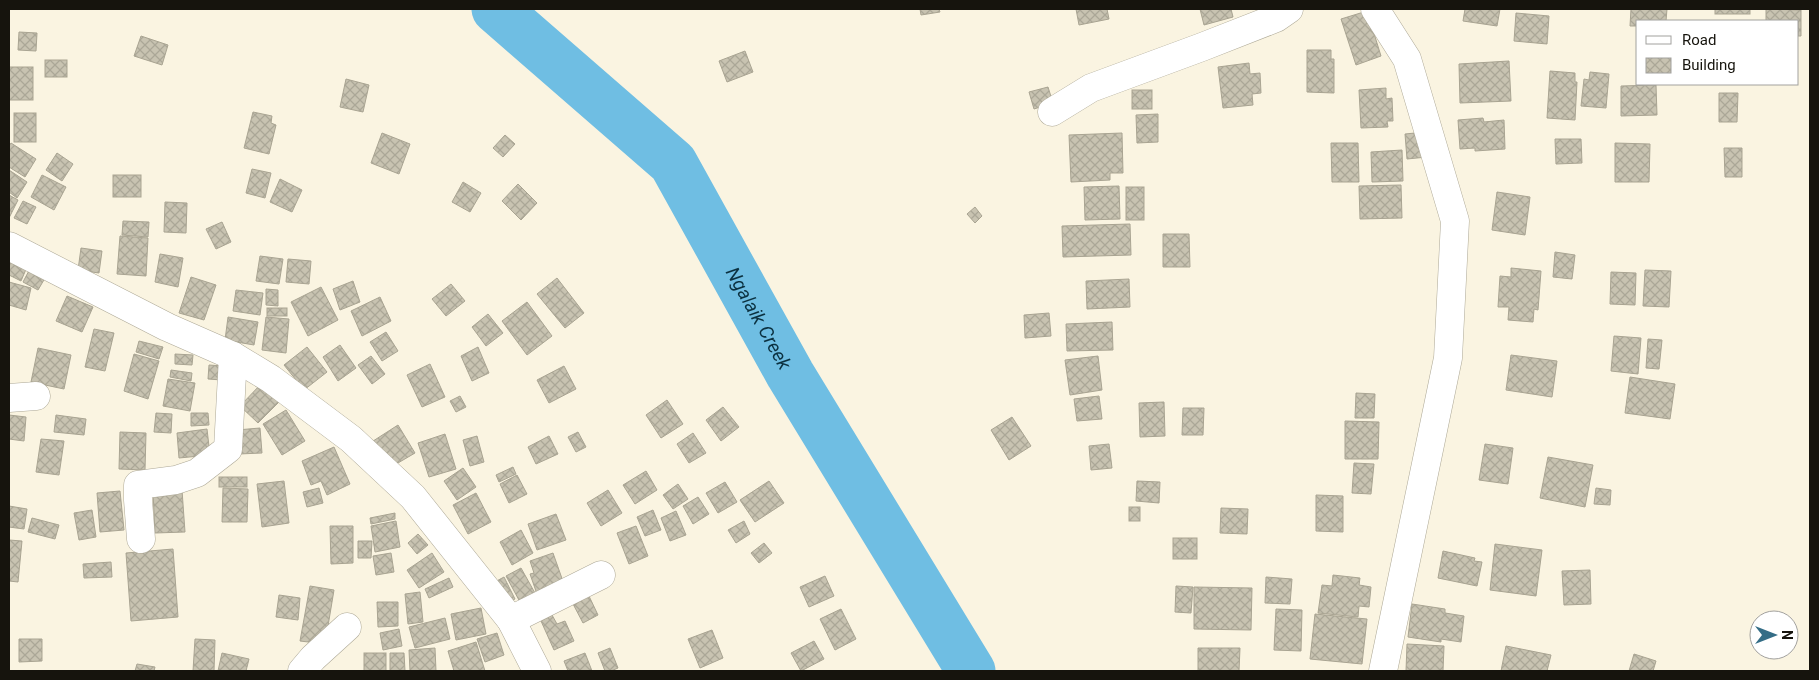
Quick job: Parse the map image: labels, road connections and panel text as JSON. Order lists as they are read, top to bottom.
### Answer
{
  "water": ["Ngalaik Creek"],
  "legend": ["Road", "Building"],
  "north": "right"
}
